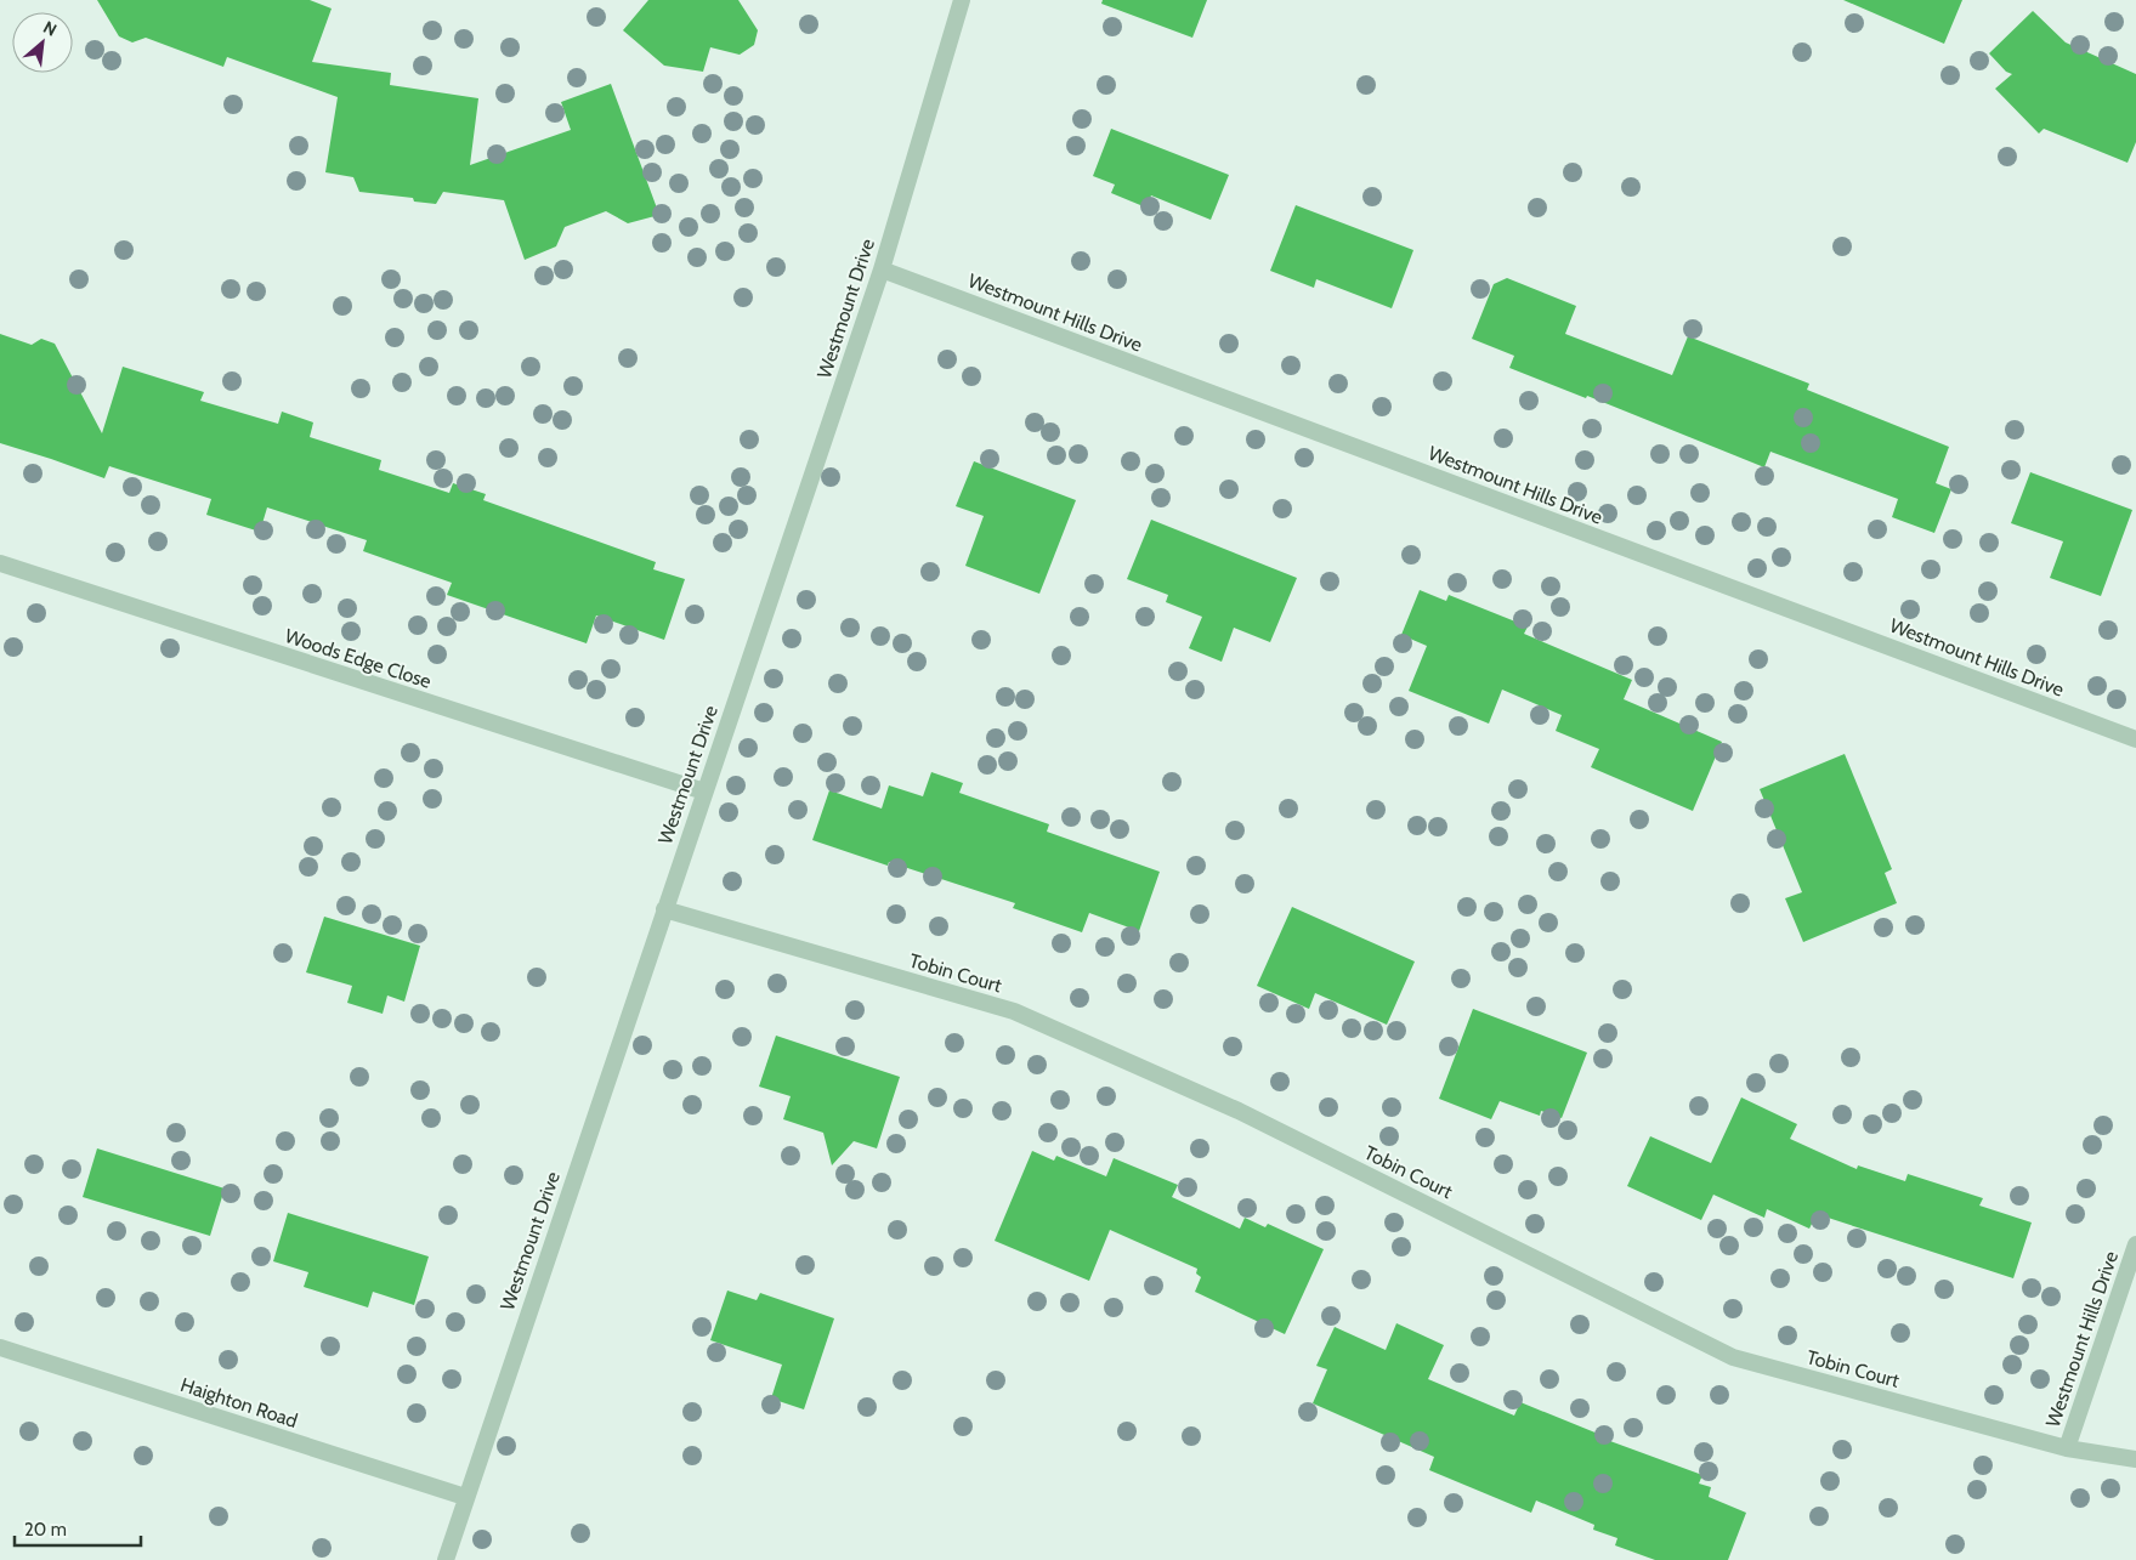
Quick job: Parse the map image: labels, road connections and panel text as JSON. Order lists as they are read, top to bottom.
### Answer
{
  "streets": {
    "street": [
      "Westmount Drive",
      "Westmount Hills Drive",
      "Woods Edge Close",
      "Tobin Court",
      "Haighton Road"
    ]
  },
  "crossings": [
    ["Westmount Drive", "Westmount Hills Drive"],
    ["Westmount Drive", "Woods Edge Close"],
    ["Westmount Drive", "Tobin Court"],
    ["Westmount Drive", "Haighton Road"],
    ["Westmount Hills Drive", "Tobin Court"]
  ],
  "scale_bar": "20 m",
  "north": "top right"
}
